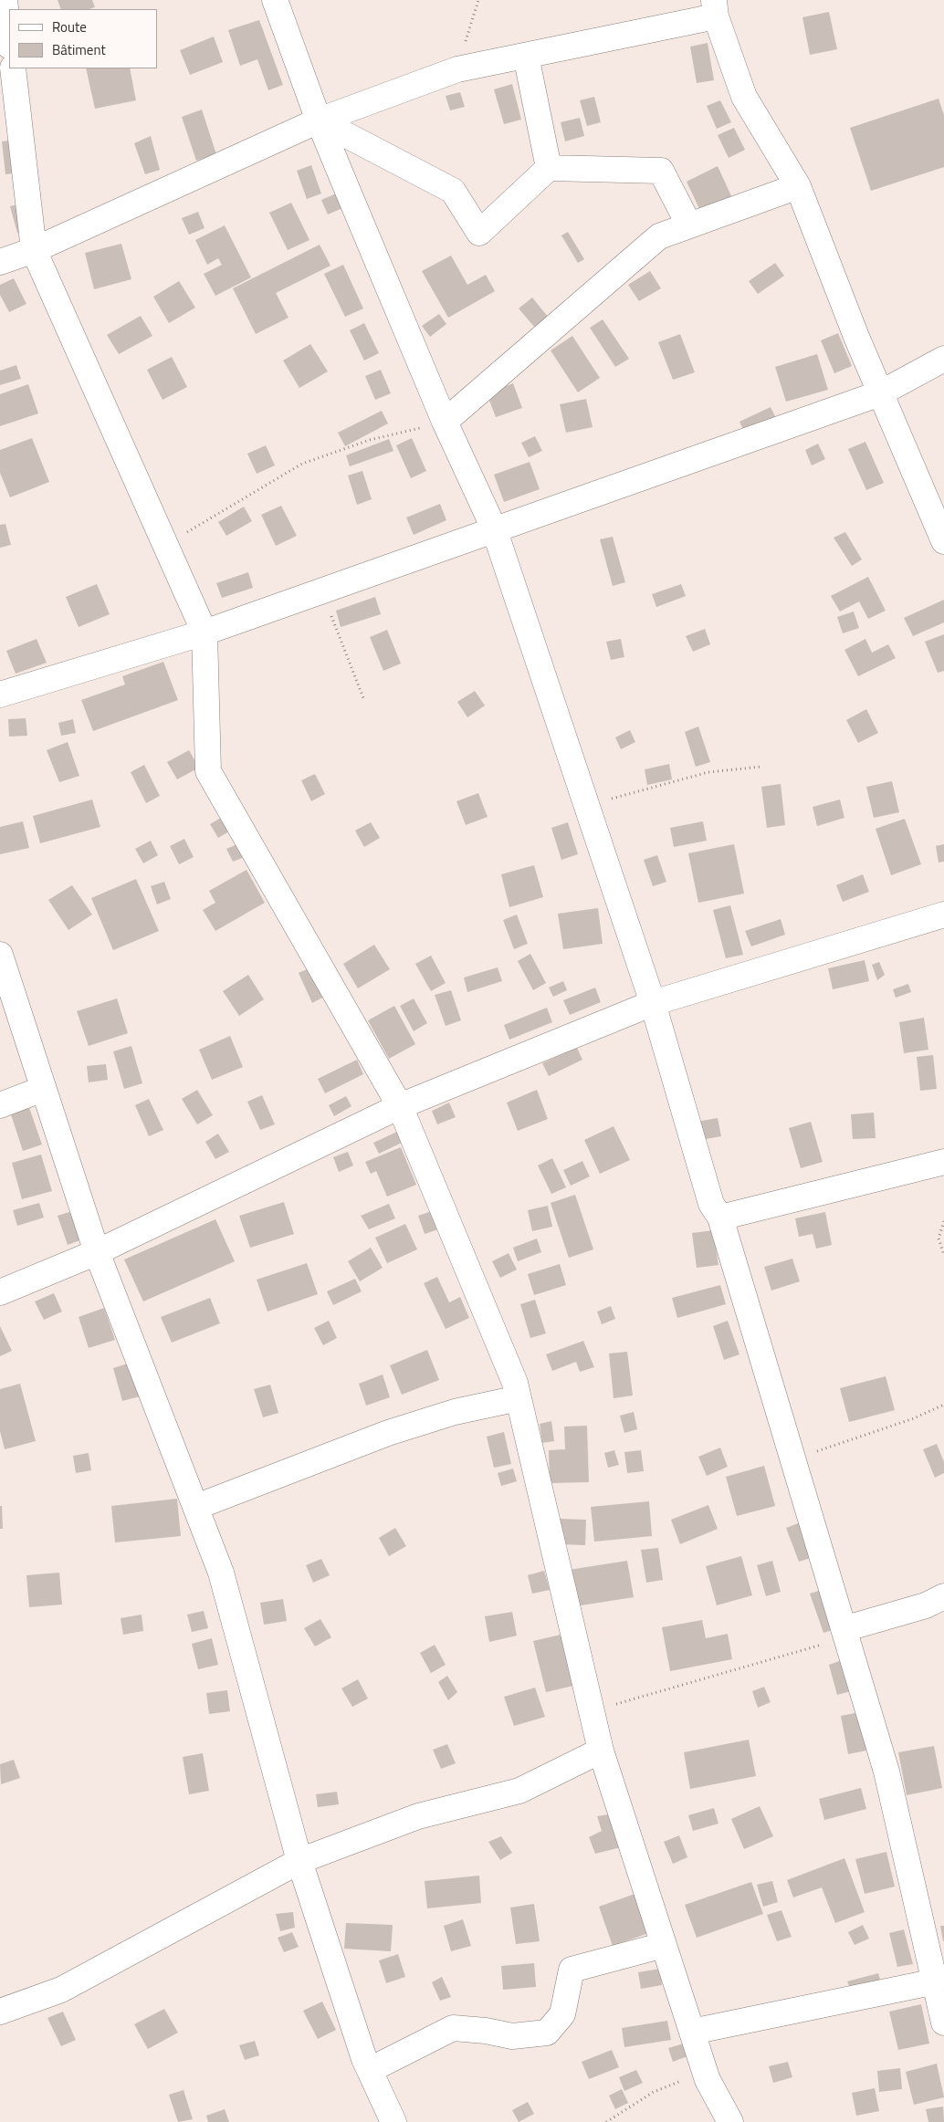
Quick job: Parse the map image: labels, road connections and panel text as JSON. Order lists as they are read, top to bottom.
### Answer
{
  "legend": ["Route", "Bâtiment"]
}
